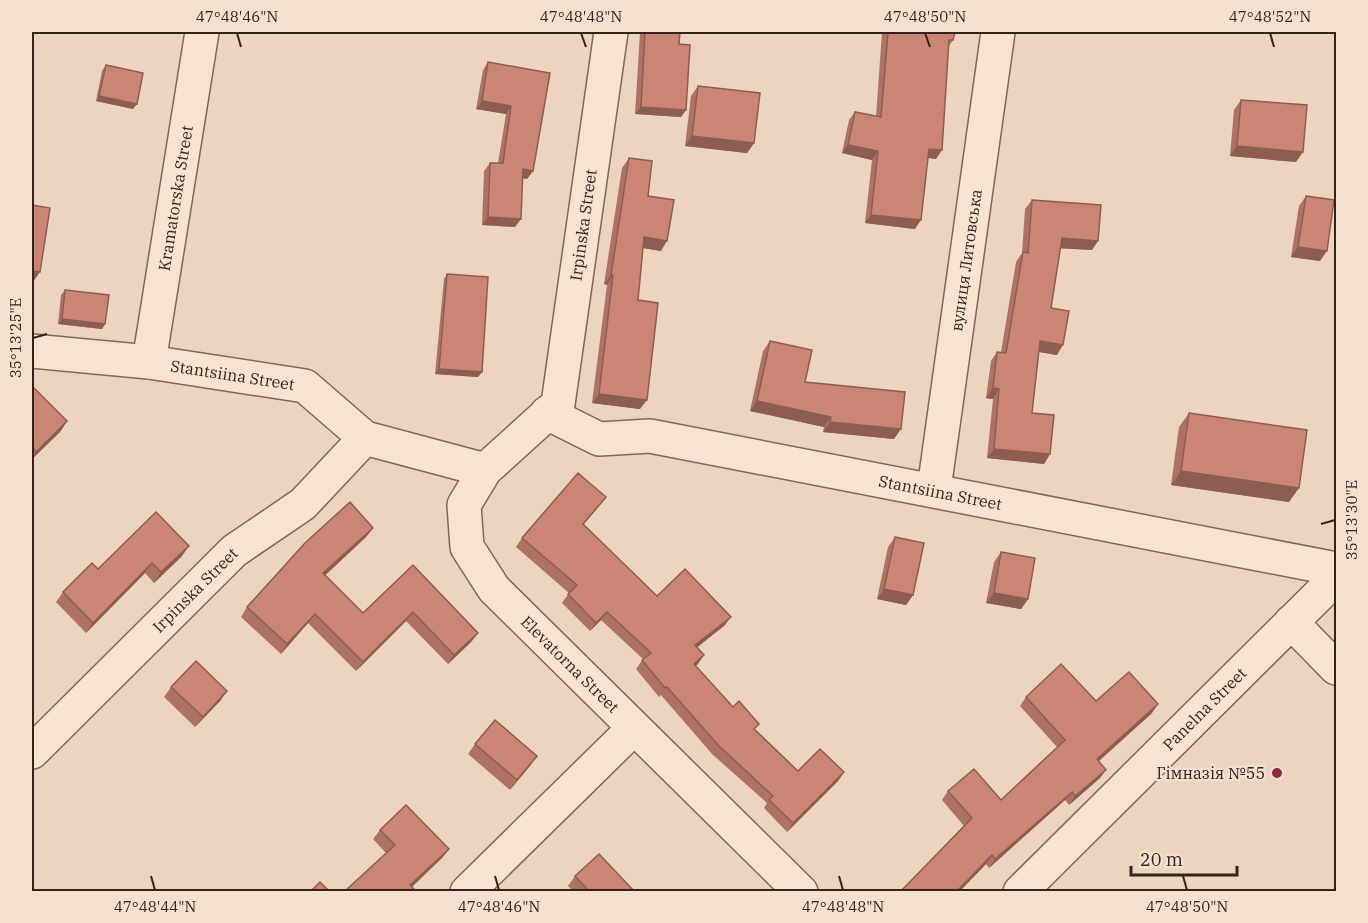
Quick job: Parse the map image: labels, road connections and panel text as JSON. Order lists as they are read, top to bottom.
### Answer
{
  "streets": {
    "street": [
      "Kramatorska Street",
      "Irpinska Street",
      "вулиця Литовська",
      "Stantsiina Street",
      "Elevatorna Street",
      "Panelna Street"
    ]
  },
  "crossings": [
    ["Kramatorska Street", "Stantsiina Street"],
    ["Irpinska Street", "Stantsiina Street"],
    ["Irpinska Street", "Elevatorna Street"],
    ["вулиця Литовська", "Stantsiina Street"],
    ["Stantsiina Street", "Elevatorna Street"]
  ],
  "places": ["Гімназія №55"],
  "scale_bar": "20 m",
  "coordinates": [
    "47°48'46\"N",
    "47°48'48\"N",
    "47°48'50\"N",
    "47°48'52\"N",
    "35°13'25\"E",
    "35°13'30\"E",
    "47°48'44\"N"
  ]
}
